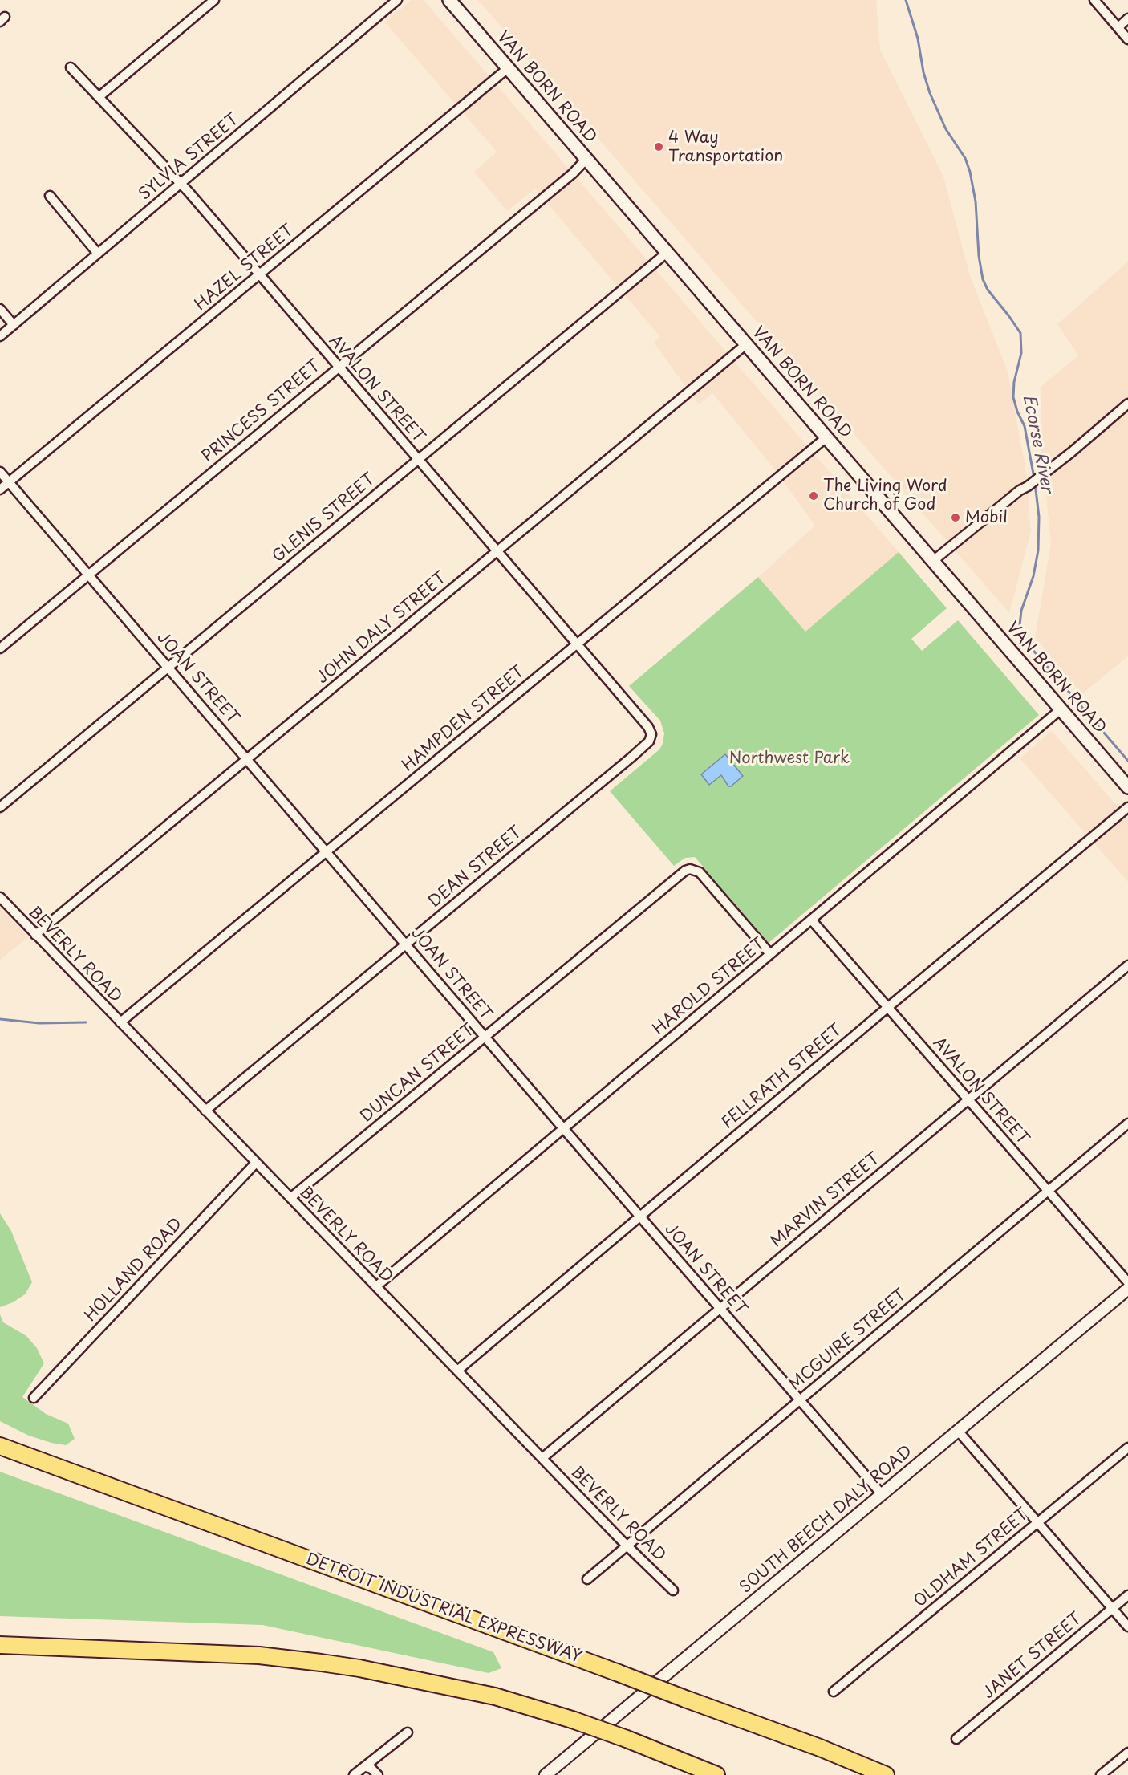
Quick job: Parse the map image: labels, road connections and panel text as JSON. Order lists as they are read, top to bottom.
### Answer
{
  "streets": {
    "highway": ["DETROIT INDUSTRIAL EXPRESSWAY"],
    "main road": ["VAN BORN ROAD"],
    "street": [
      "SYLVIA STREET",
      "HAZEL STREET",
      "AVALON STREET",
      "PRINCESS STREET",
      "GLENIS STREET",
      "JOHN DALY STREET",
      "JOAN STREET",
      "HAMPDEN STREET",
      "DEAN STREET",
      "BEVERLY ROAD",
      "HAROLD STREET",
      "DUNCAN STREET",
      "FELLRATH STREET",
      "MARVIN STREET",
      "HOLLAND ROAD",
      "MCGUIRE STREET",
      "SOUTH BEECH DALY ROAD",
      "OLDHAM STREET",
      "JANET STREET"
    ]
  },
  "crossings": [
    ["VAN BORN ROAD", "HAZEL STREET"],
    ["VAN BORN ROAD", "PRINCESS STREET"],
    ["VAN BORN ROAD", "GLENIS STREET"],
    ["VAN BORN ROAD", "JOHN DALY STREET"],
    ["VAN BORN ROAD", "HAMPDEN STREET"],
    ["VAN BORN ROAD", "HAROLD STREET"],
    ["SYLVIA STREET", "AVALON STREET"],
    ["HAZEL STREET", "AVALON STREET"],
    ["HAZEL STREET", "JOAN STREET"],
    ["AVALON STREET", "PRINCESS STREET"],
    ["AVALON STREET", "GLENIS STREET"],
    ["AVALON STREET", "JOHN DALY STREET"],
    ["AVALON STREET", "HAMPDEN STREET"],
    ["AVALON STREET", "DEAN STREET"],
    ["AVALON STREET", "HAROLD STREET"],
    ["AVALON STREET", "FELLRATH STREET"],
    ["AVALON STREET", "MARVIN STREET"],
    ["AVALON STREET", "MCGUIRE STREET"],
    ["PRINCESS STREET", "JOAN STREET"],
    ["GLENIS STREET", "JOAN STREET"],
    ["JOHN DALY STREET", "JOAN STREET"],
    ["JOHN DALY STREET", "BEVERLY ROAD"],
    ["JOAN STREET", "HAMPDEN STREET"],
    ["JOAN STREET", "DEAN STREET"],
    ["JOAN STREET", "HAROLD STREET"],
    ["JOAN STREET", "DUNCAN STREET"],
    ["JOAN STREET", "FELLRATH STREET"],
    ["JOAN STREET", "MARVIN STREET"],
    ["JOAN STREET", "MCGUIRE STREET"],
    ["JOAN STREET", "SOUTH BEECH DALY ROAD"],
    ["HAMPDEN STREET", "BEVERLY ROAD"],
    ["DEAN STREET", "BEVERLY ROAD"],
    ["BEVERLY ROAD", "HAROLD STREET"],
    ["BEVERLY ROAD", "DUNCAN STREET"],
    ["BEVERLY ROAD", "FELLRATH STREET"],
    ["BEVERLY ROAD", "MARVIN STREET"],
    ["BEVERLY ROAD", "HOLLAND ROAD"],
    ["BEVERLY ROAD", "MCGUIRE STREET"],
    ["HAROLD STREET", "DUNCAN STREET"]
  ],
  "water": ["Ecorse River"],
  "parks": ["Northwest Park"],
  "places": ["4 Way Transportation", "The Living Word Church of God", "Mobil"]
}
